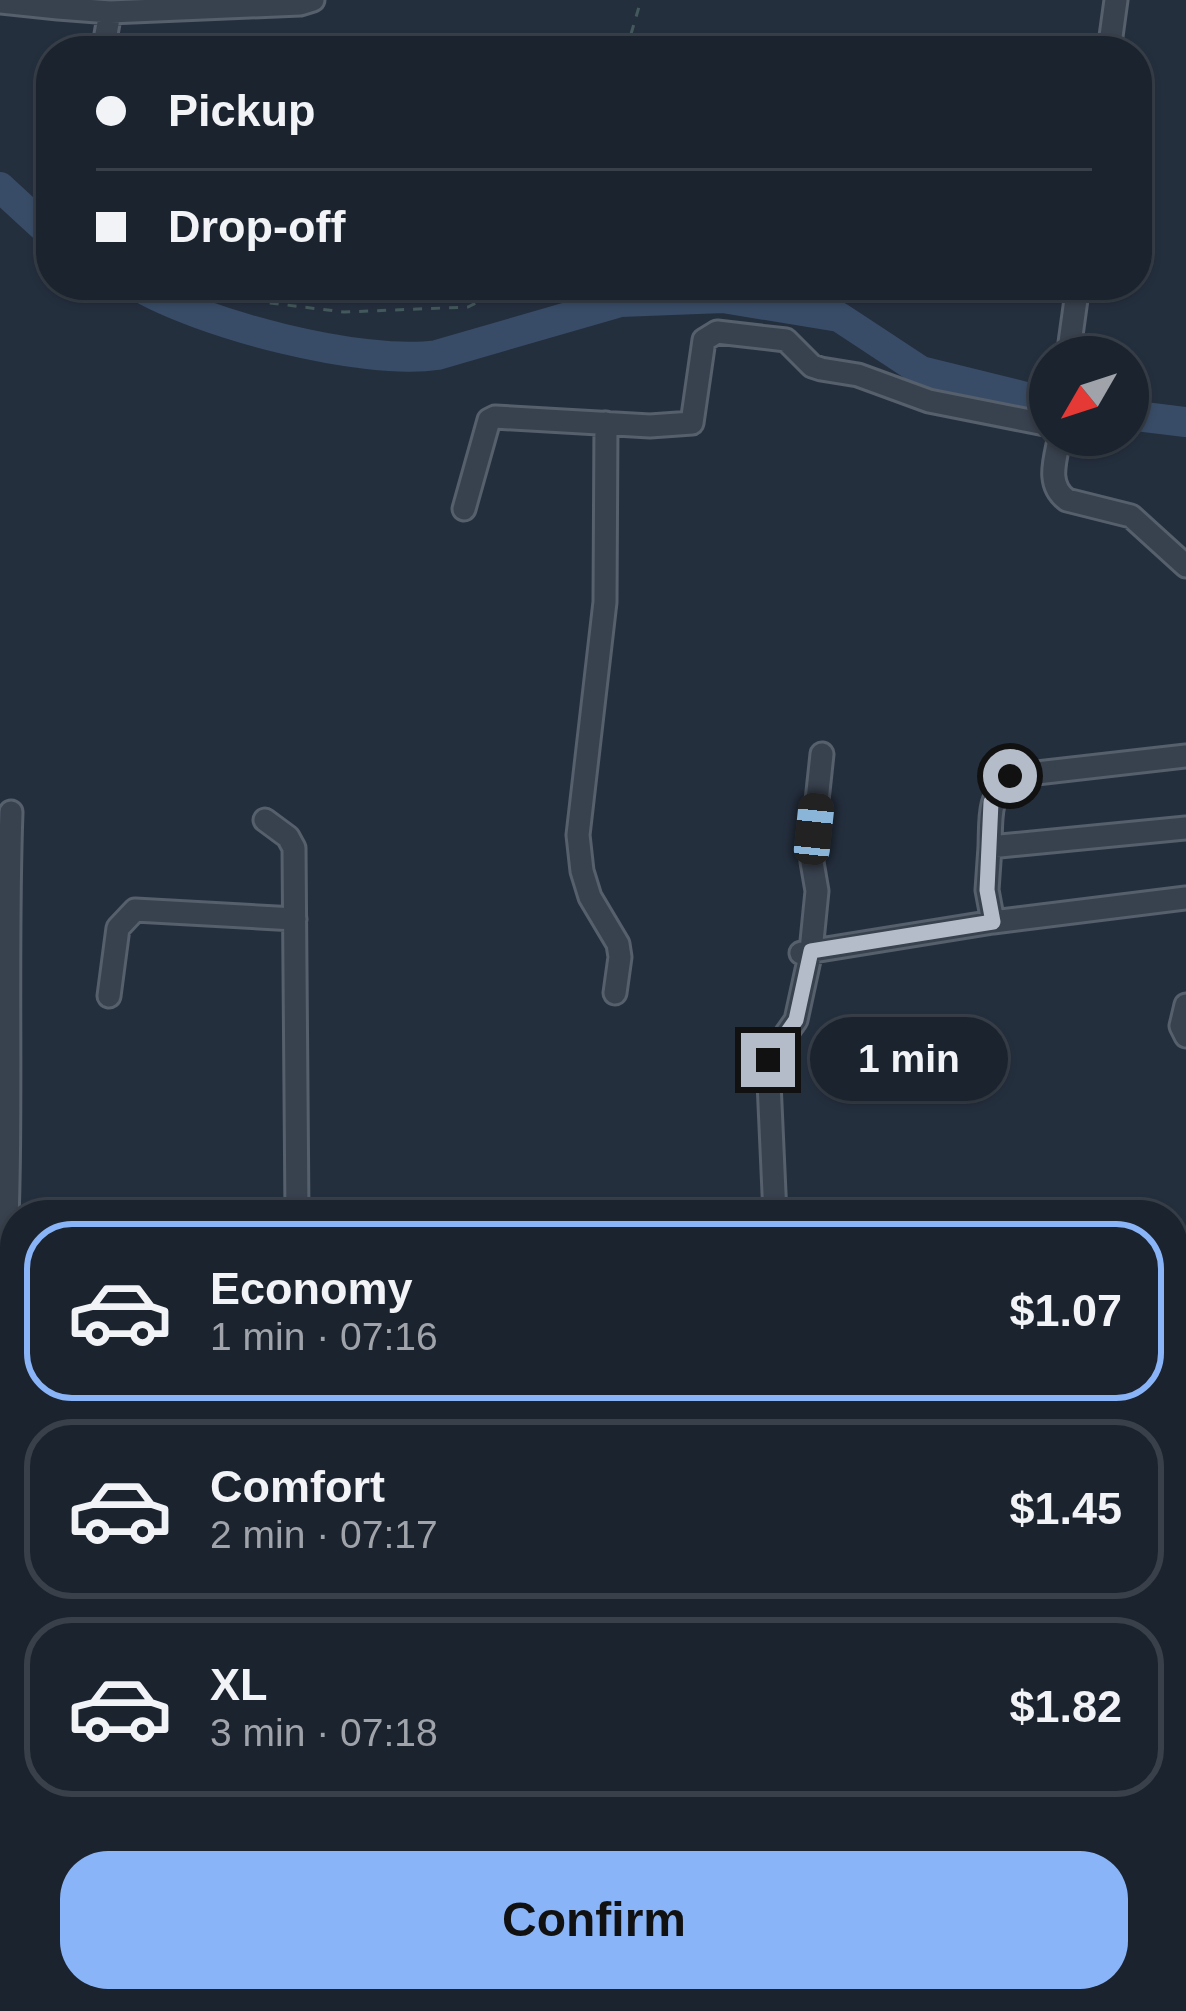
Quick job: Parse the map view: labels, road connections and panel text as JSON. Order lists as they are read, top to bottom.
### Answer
{
  "north": "bottom left",
  "page": {
    "banner": ["Pickup", "Drop-off"],
    "bubble": "1 min",
    "list": [
      {
        "name": "Economy",
        "note": "1 min · 07:16",
        "value": "$1.07"
      },
      {
        "name": "Comfort",
        "note": "2 min · 07:17",
        "value": "$1.45"
      },
      {
        "name": "XL",
        "note": "3 min · 07:18",
        "value": "$1.82"
      }
    ],
    "buttons": "Confirm"
  }
}
